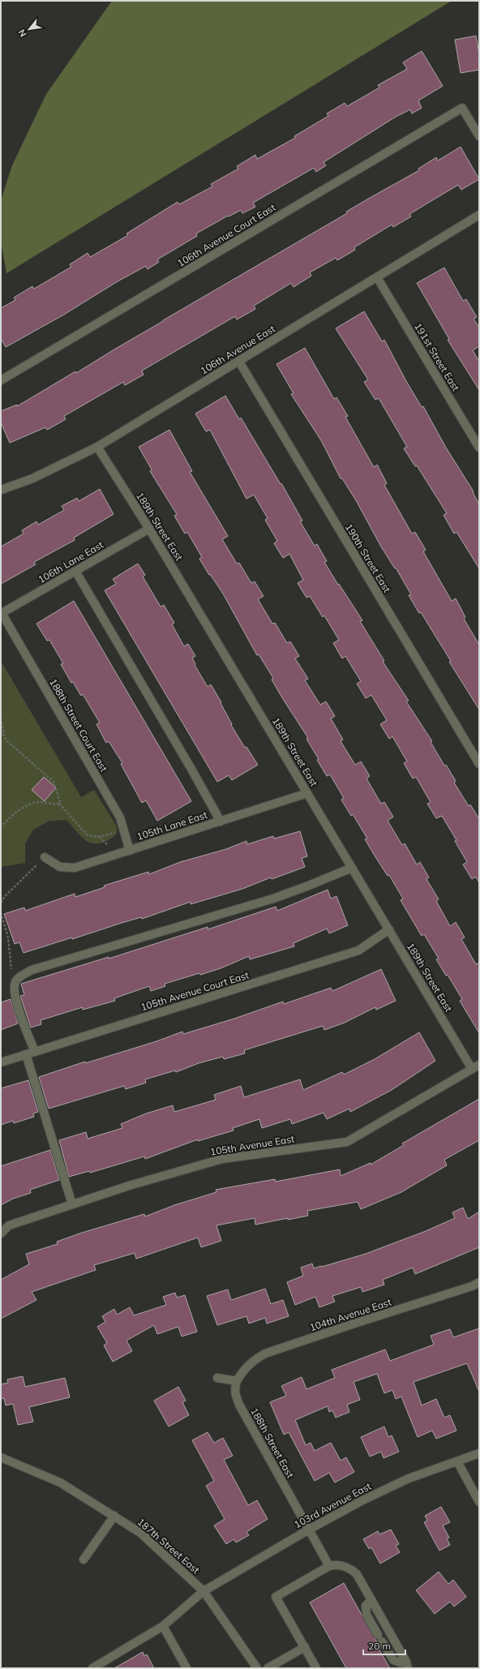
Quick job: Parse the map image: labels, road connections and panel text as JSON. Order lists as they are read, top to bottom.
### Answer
{
  "streets": {
    "street": [
      "106th Avenue Court East",
      "106th Avenue East",
      "191st Street East",
      "189th Street East",
      "190th Street East",
      "106th Lane East",
      "188th Street Court East",
      "105th Lane East",
      "105th Avenue Court East",
      "105th Avenue East",
      "104th Avenue East",
      "188th Street East",
      "103rd Avenue East",
      "187th Street East"
    ]
  },
  "crossings": [
    ["106th Avenue East", "191st Street East"],
    ["106th Avenue East", "189th Street East"],
    ["106th Avenue East", "190th Street East"],
    ["189th Street East", "106th Lane East"],
    ["189th Street East", "105th Lane East"],
    ["189th Street East", "105th Avenue Court East"],
    ["189th Street East", "105th Avenue East"],
    ["106th Lane East", "188th Street Court East"],
    ["188th Street Court East", "105th Lane East"],
    ["104th Avenue East", "188th Street East"],
    ["188th Street East", "103rd Avenue East"],
    ["103rd Avenue East", "187th Street East"]
  ],
  "scale_bar": "20 m",
  "north": "bottom left"
}
